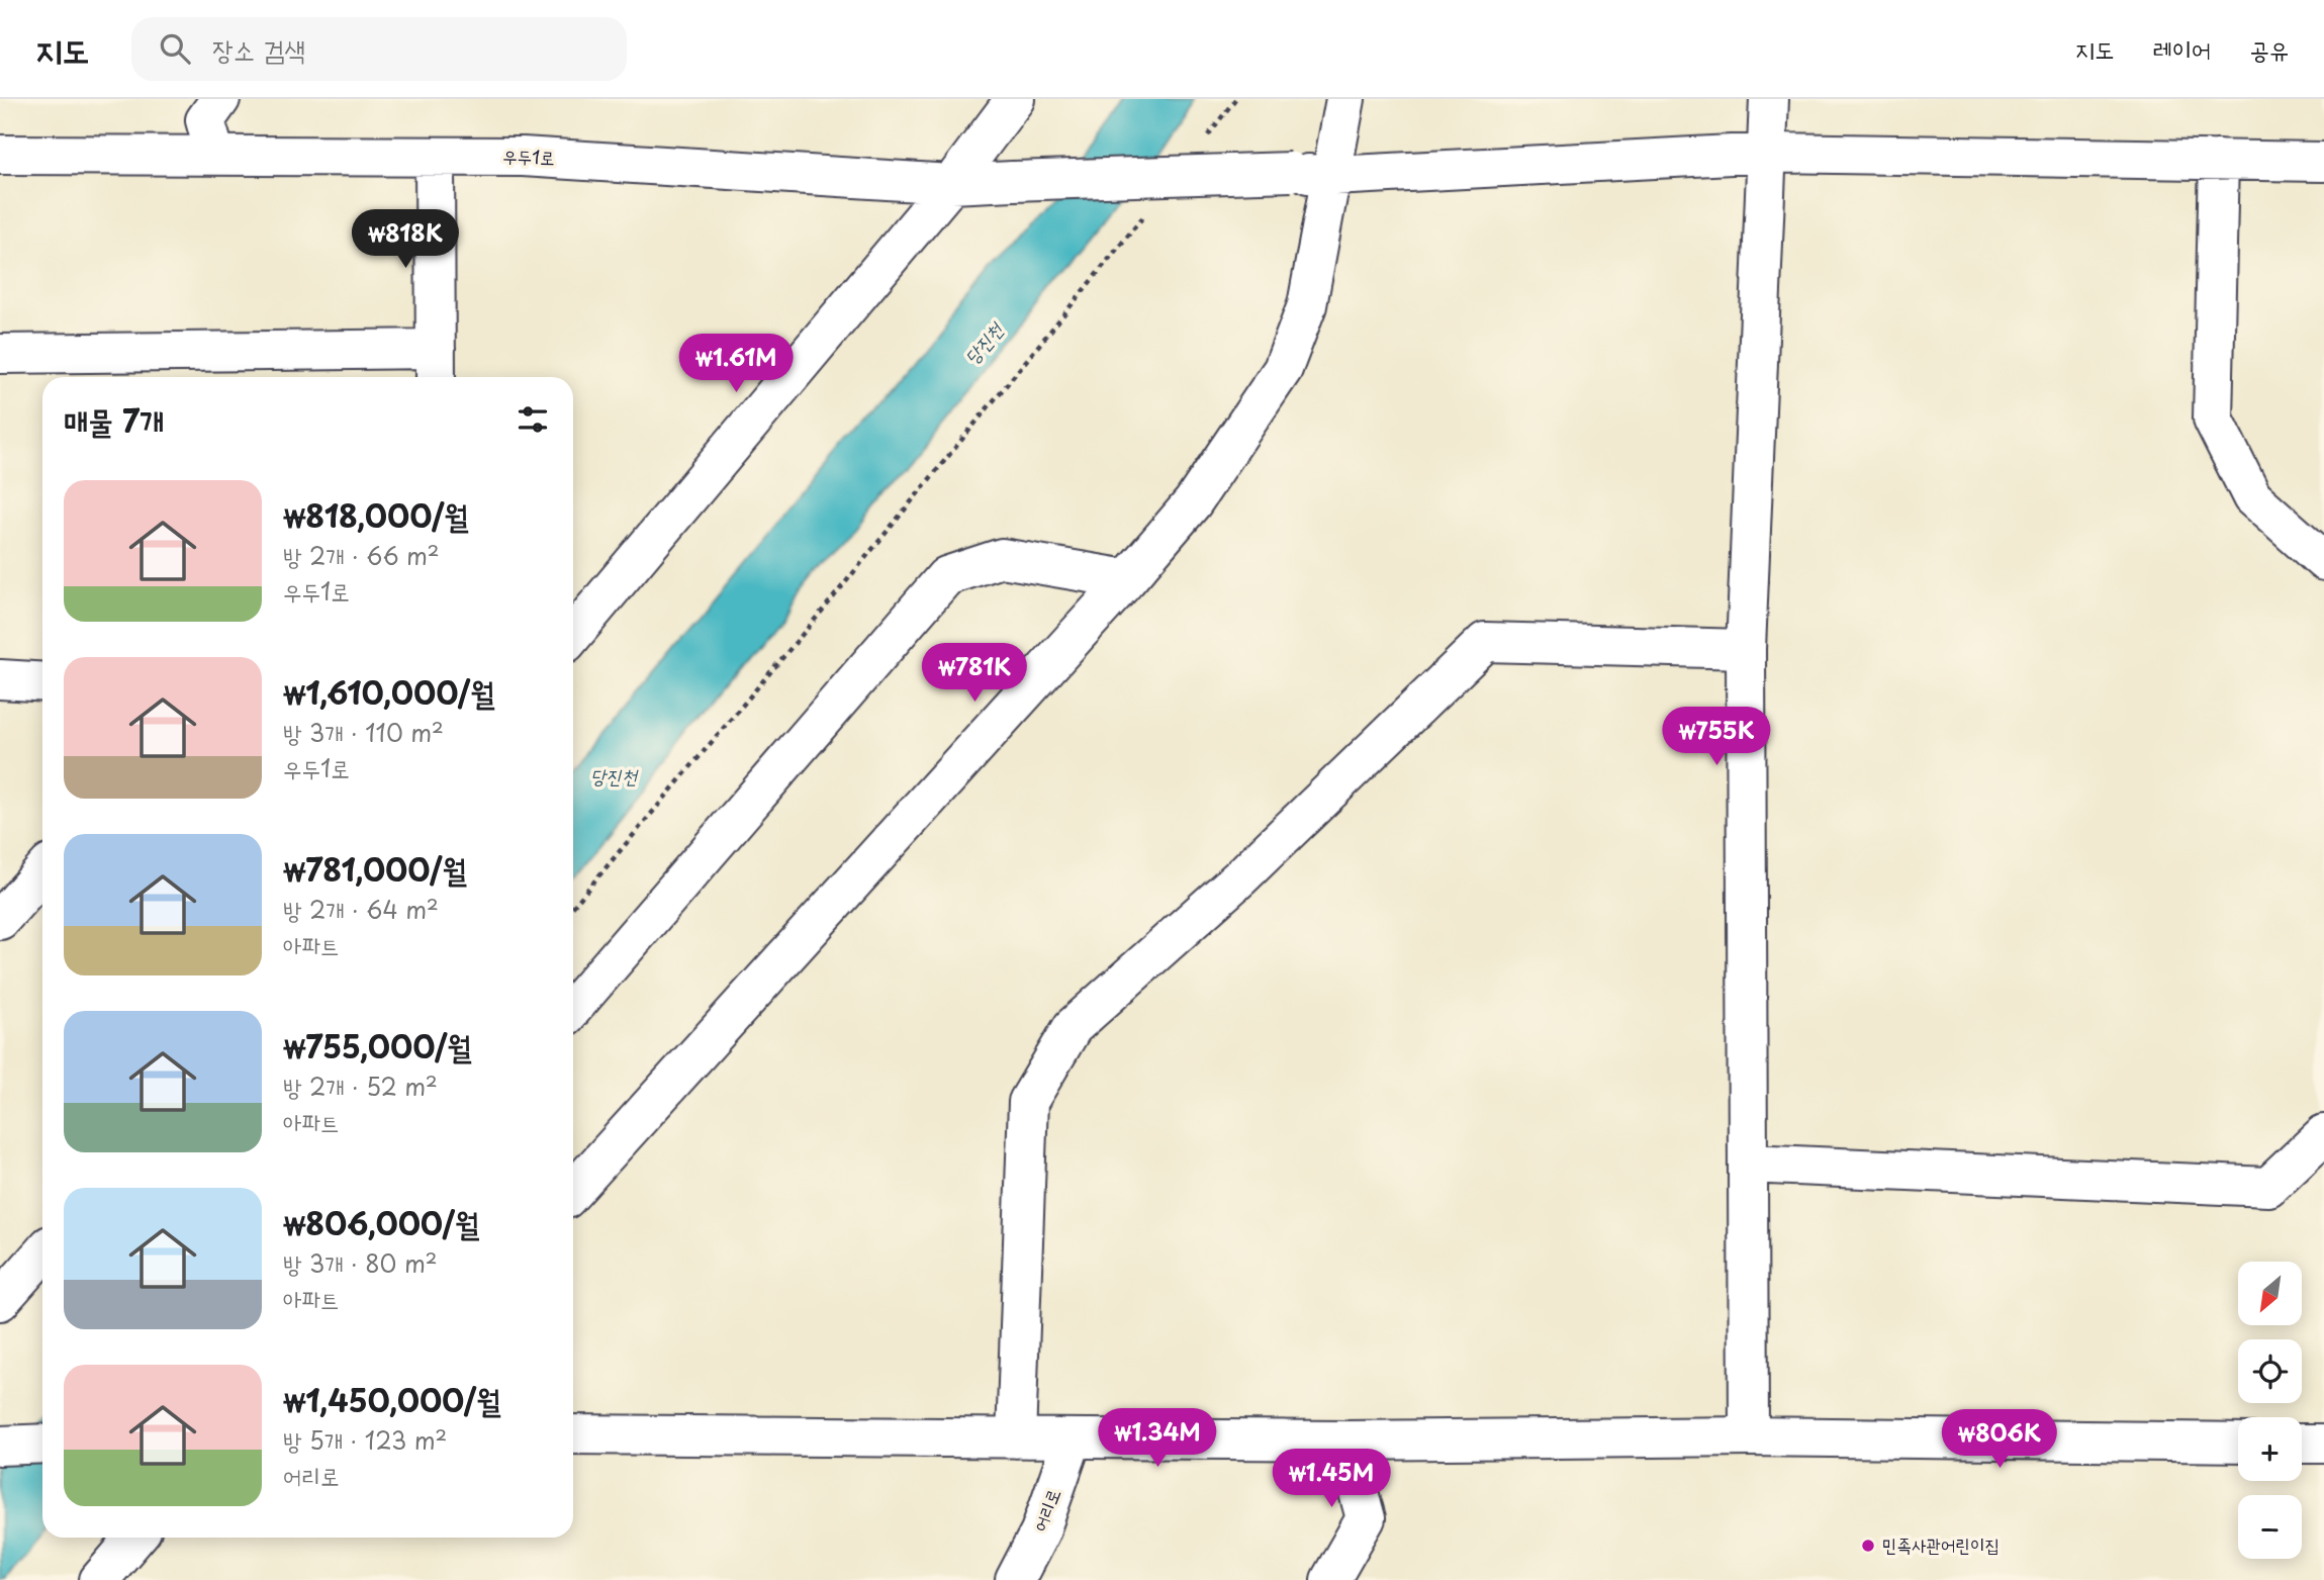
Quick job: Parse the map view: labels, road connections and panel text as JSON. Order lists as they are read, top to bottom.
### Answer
{
  "streets": {
    "street": ["우두1로", "어리로"]
  },
  "water": ["당진천"],
  "places": ["민족사관어린이집"],
  "north": "bottom left",
  "page": {
    "header": "지도",
    "search": "장소 검색",
    "nav": ["지도", "레이어", "공유"],
    "price": [
      "₩818K",
      "₩1.61M",
      "₩781K",
      "₩755K",
      "₩1.34M",
      "₩806K",
      "₩1.45M"
    ],
    "heading": "매물 7개",
    "list": [
      {
        "name": "₩818,000/월",
        "note": "방 2개 · 66 m² · 우두1로"
      },
      {
        "name": "₩1,610,000/월",
        "note": "방 3개 · 110 m² · 우두1로"
      },
      {
        "name": "₩781,000/월",
        "note": "방 2개 · 64 m² · 아파트"
      },
      {
        "name": "₩755,000/월",
        "note": "방 2개 · 52 m² · 아파트"
      },
      {
        "name": "₩806,000/월",
        "note": "방 3개 · 80 m² · 아파트"
      },
      {
        "name": "₩1,450,000/월",
        "note": "방 5개 · 123 m² · 어리로"
      }
    ],
    "map_buttons": ["+", "−"]
  }
}
